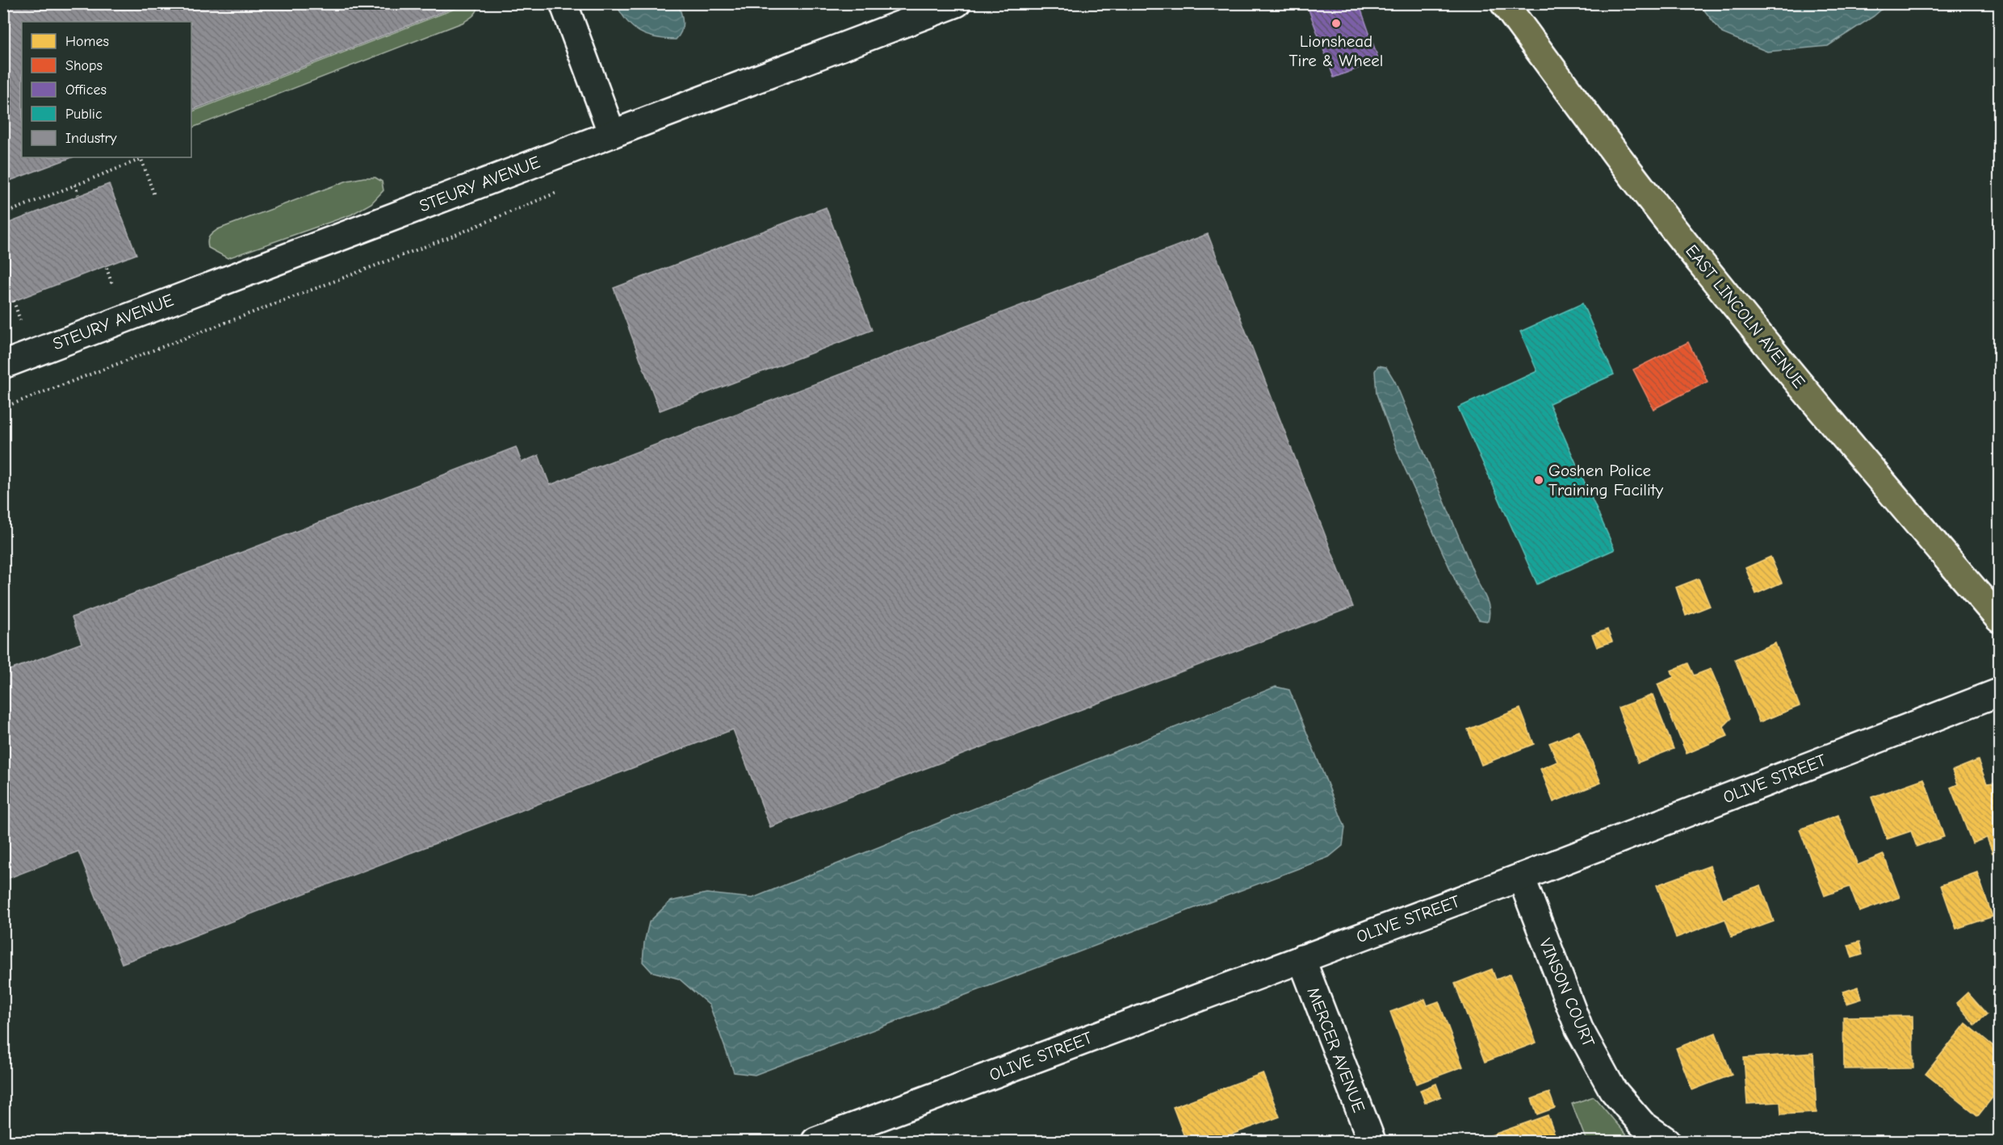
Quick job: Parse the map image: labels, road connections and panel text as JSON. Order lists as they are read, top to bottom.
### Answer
{
  "streets": {
    "main road": ["EAST LINCOLN AVENUE"],
    "street": [
      "STEURY AVENUE",
      "OLIVE STREET",
      "VINSON COURT",
      "MERCER AVENUE"
    ]
  },
  "crossings": [
    ["OLIVE STREET", "VINSON COURT"],
    ["OLIVE STREET", "MERCER AVENUE"]
  ],
  "places": ["Lionshead Tire & Wheel", "Goshen Police Training Facility"],
  "legend": [
    "Homes",
    "Shops",
    "Offices",
    "Public",
    "Industry"
  ]
}
